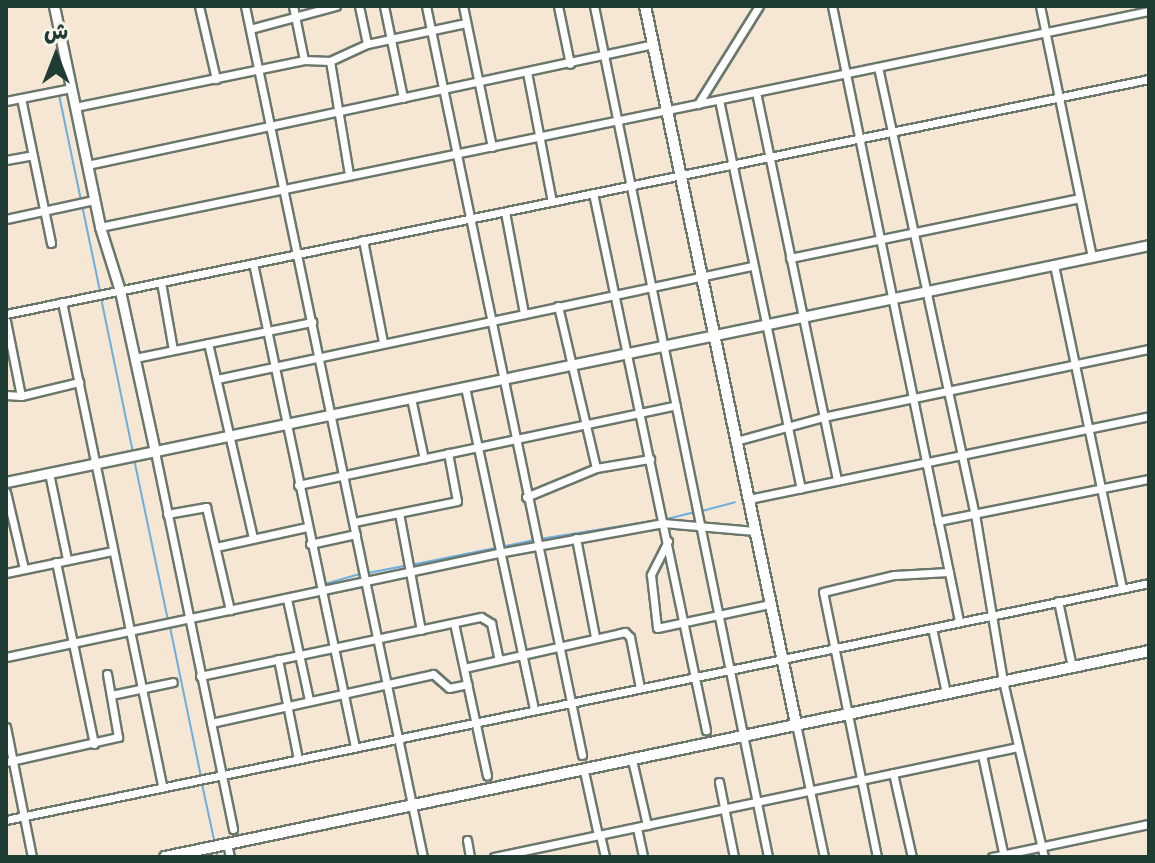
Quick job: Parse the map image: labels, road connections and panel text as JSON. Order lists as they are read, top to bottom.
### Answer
{
  "north": "top"
}
